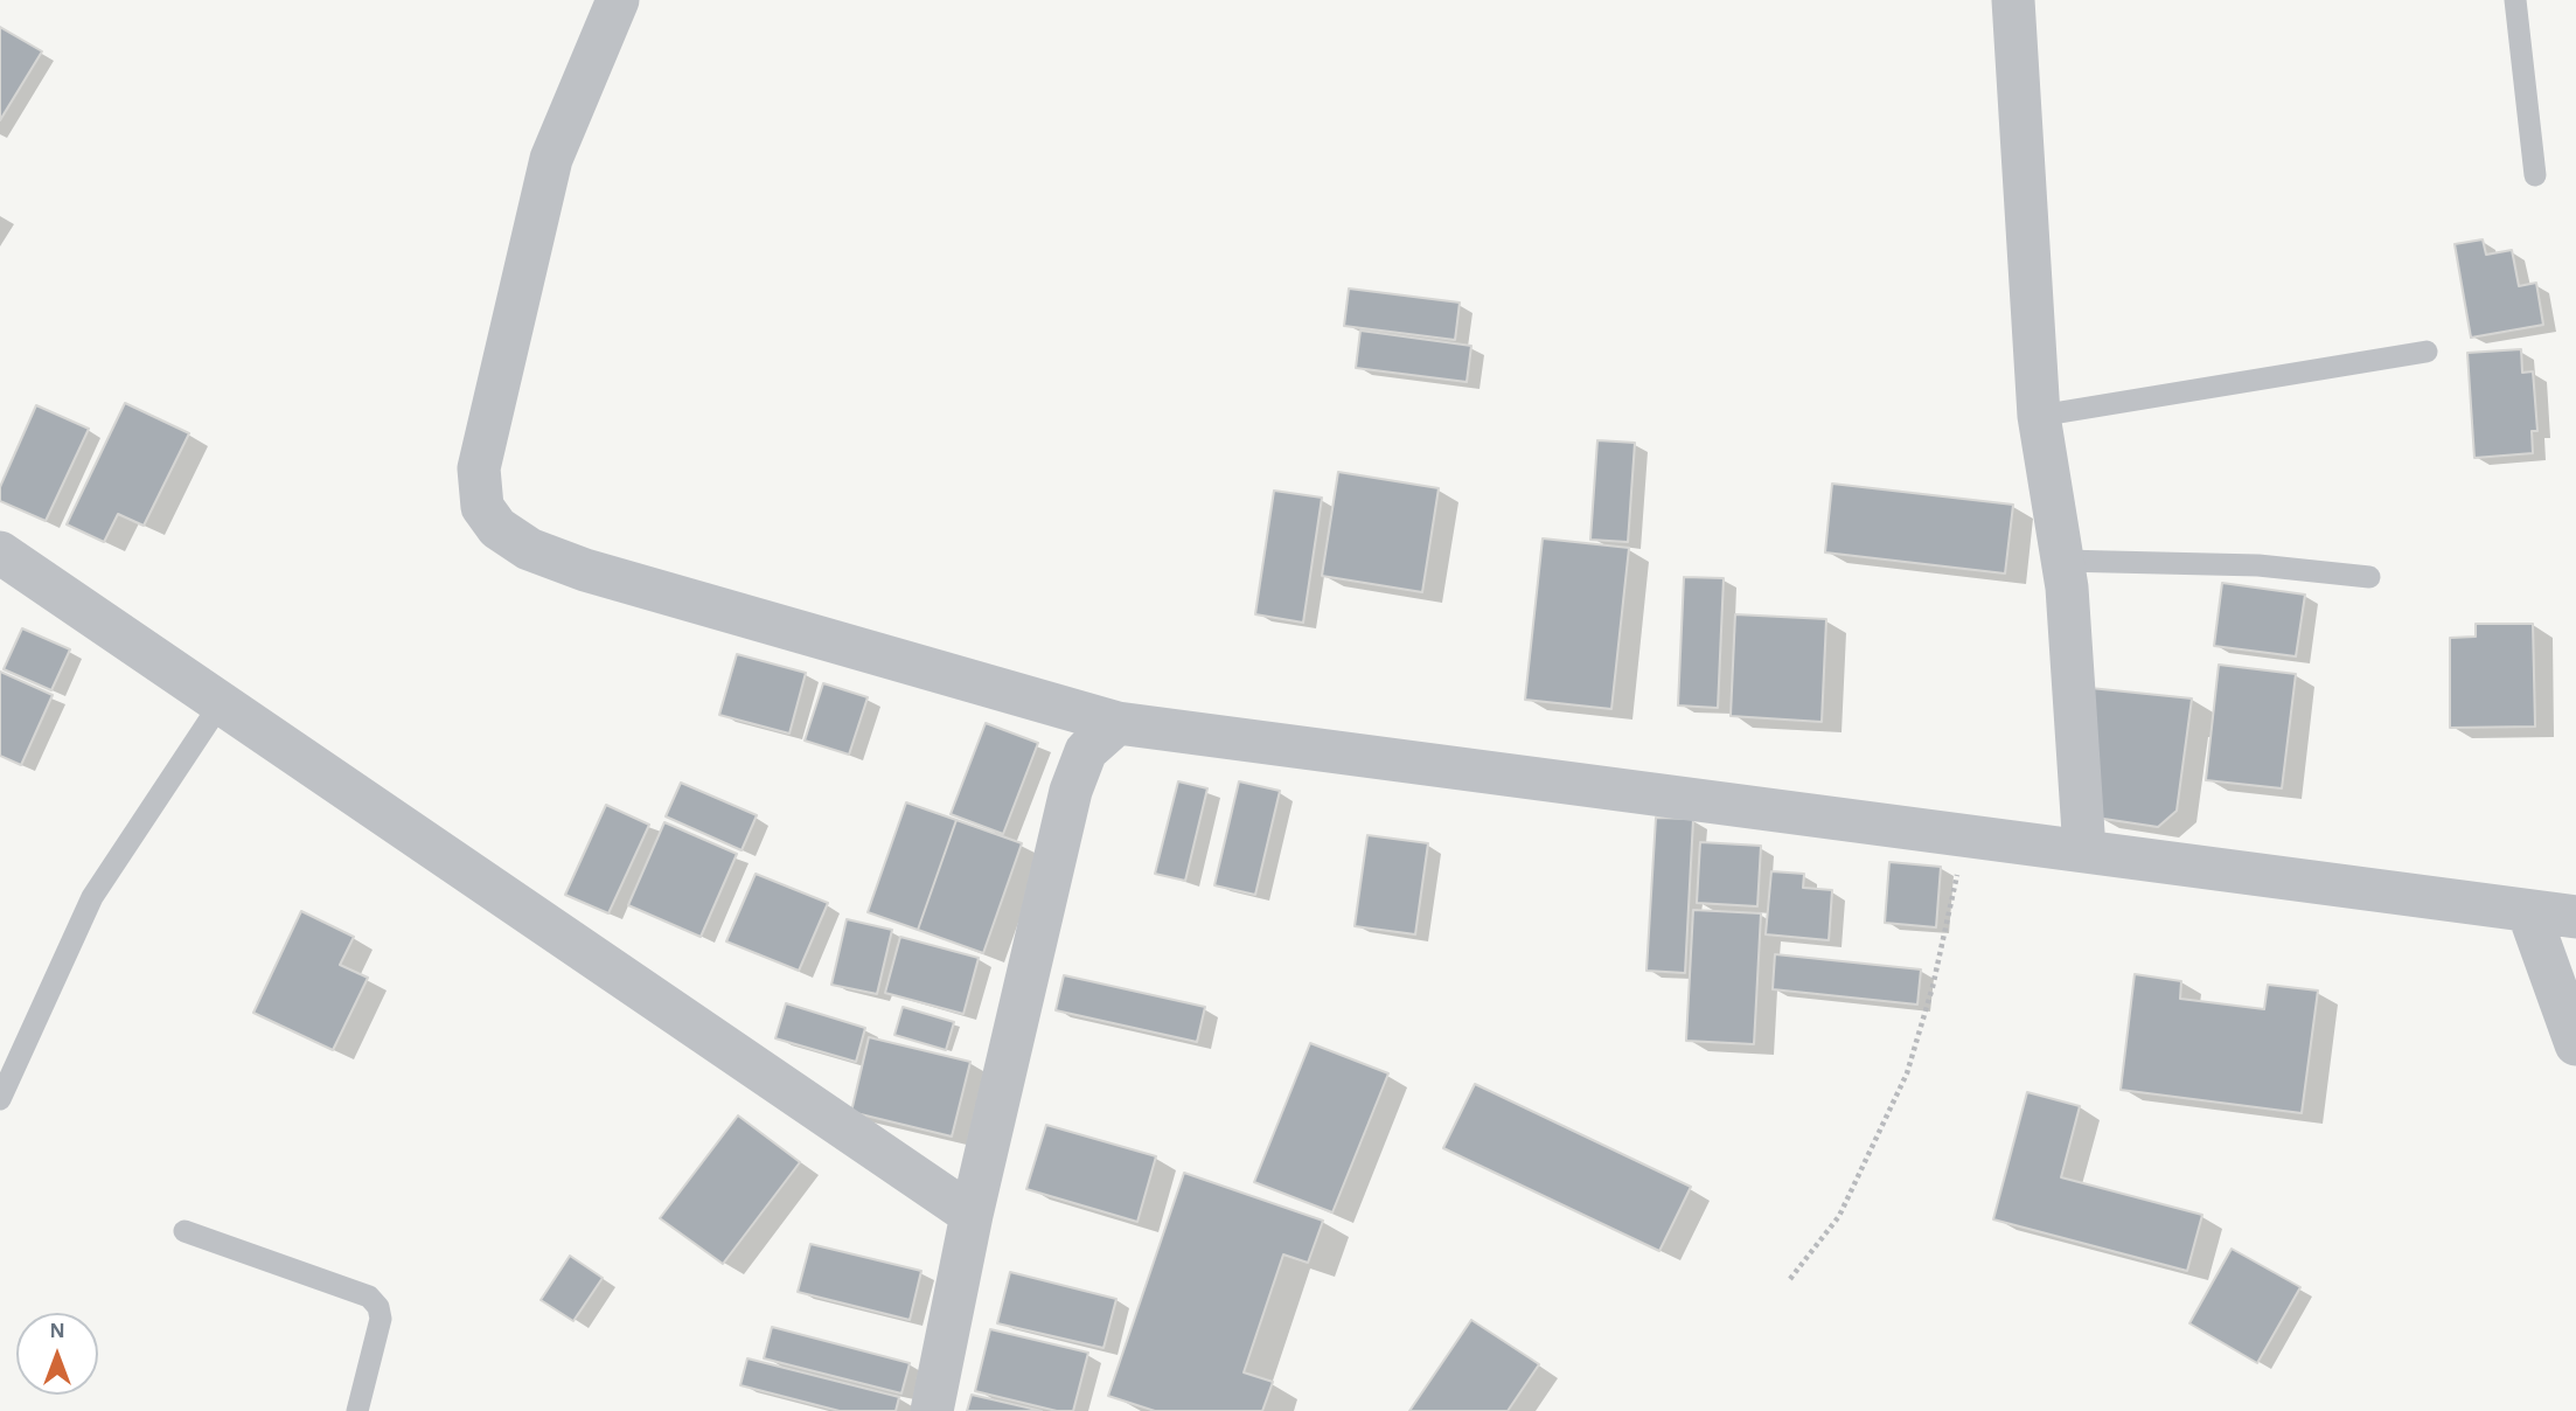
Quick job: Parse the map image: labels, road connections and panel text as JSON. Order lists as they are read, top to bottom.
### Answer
{
  "north": "top"
}
